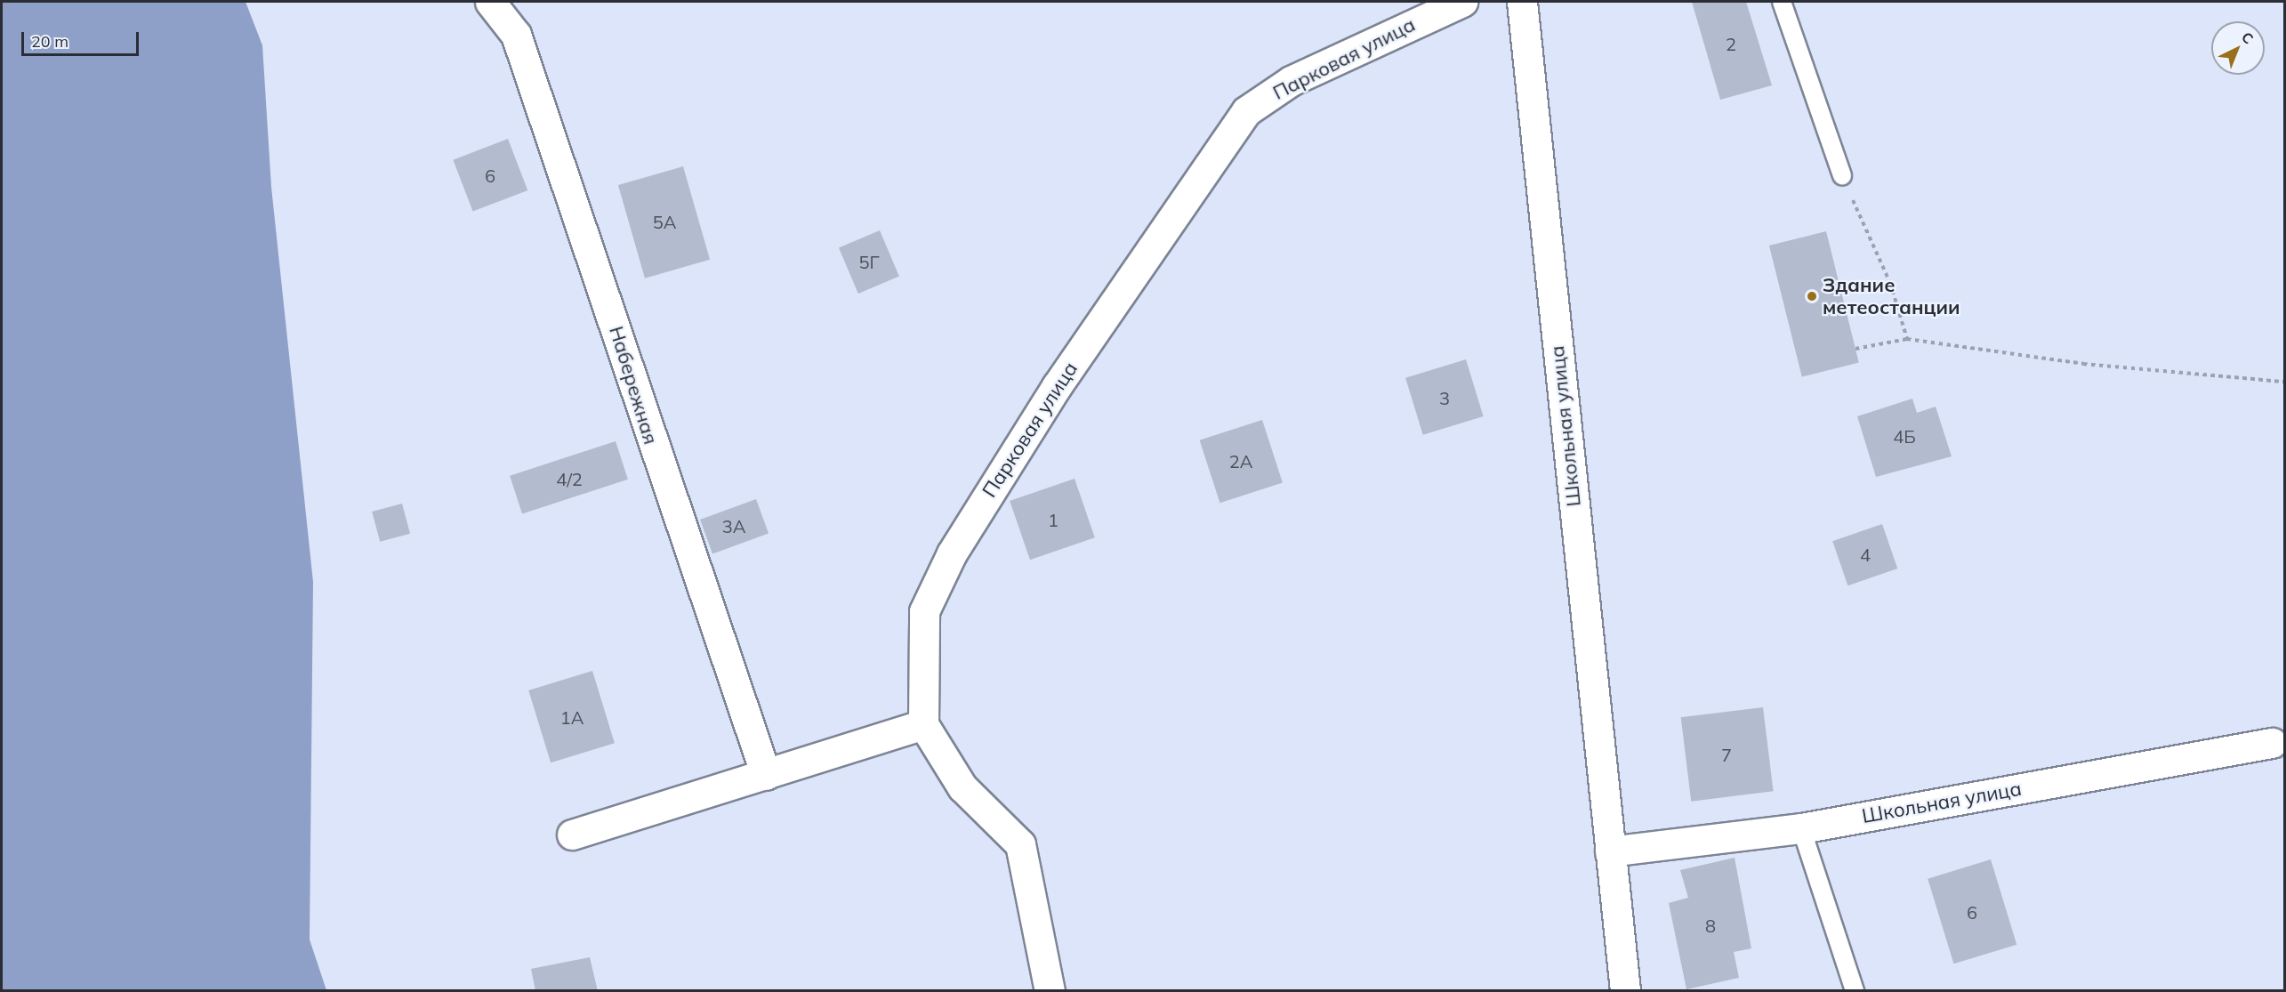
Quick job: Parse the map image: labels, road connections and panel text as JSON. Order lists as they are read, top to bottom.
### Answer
{
  "streets": {
    "street": ["Парковая улица", "Набережная", "Школьная улица"]
  },
  "places": ["Здание метеостанции"],
  "house_numbers": [
    "2",
    "6",
    "5А",
    "5Г",
    "3",
    "4Б",
    "2А",
    "4/2",
    "1",
    "3А",
    "4",
    "1А",
    "7",
    "6",
    "8"
  ],
  "scale_bar": "20 m",
  "north": "top right"
}
